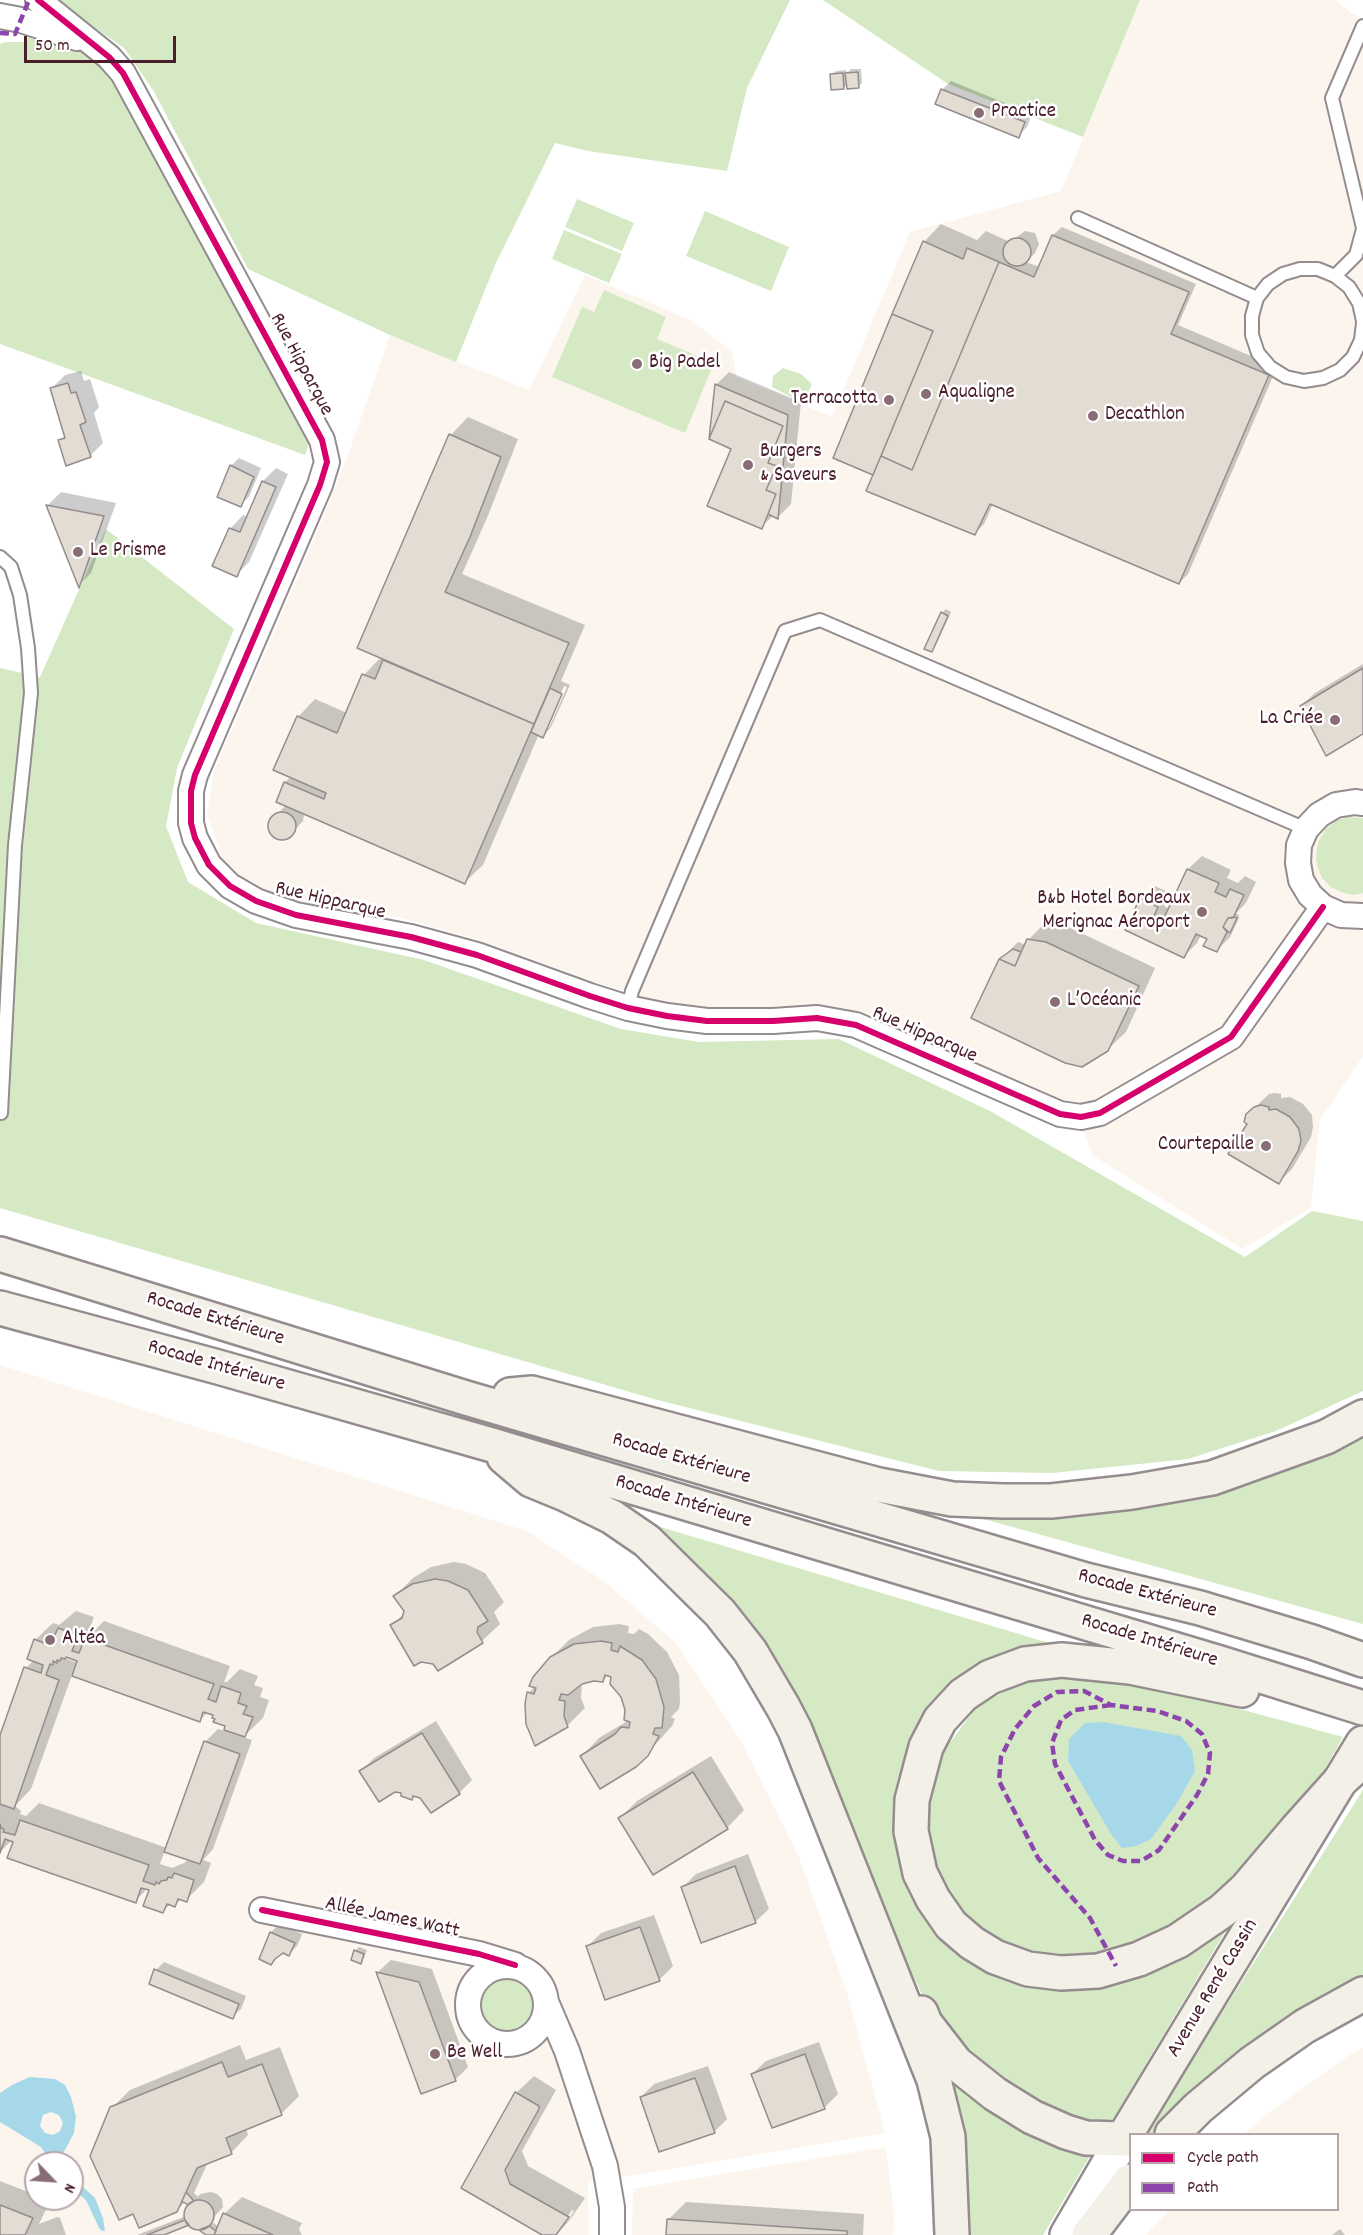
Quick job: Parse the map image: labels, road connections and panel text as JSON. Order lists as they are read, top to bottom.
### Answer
{
  "streets": {
    "main road": ["Rocade Extérieure", "Rocade Intérieure", "Avenue René Cassin"],
    "street": ["Rue Hipparque", "Allée James Watt"]
  },
  "places": [
    "Practice",
    "Big Padel",
    "Aqualigne",
    "Terracotta",
    "Decathlon",
    "Burgers & Saveurs",
    "Le Prisme",
    "La Criée",
    "B&b Hotel Bordeaux Merignac Aéroport",
    "L’Océanic",
    "Courtepaille",
    "Altéa",
    "Be Well"
  ],
  "legend": ["Cycle path", "Path"],
  "scale_bar": "50 m",
  "north": "bottom right"
}
